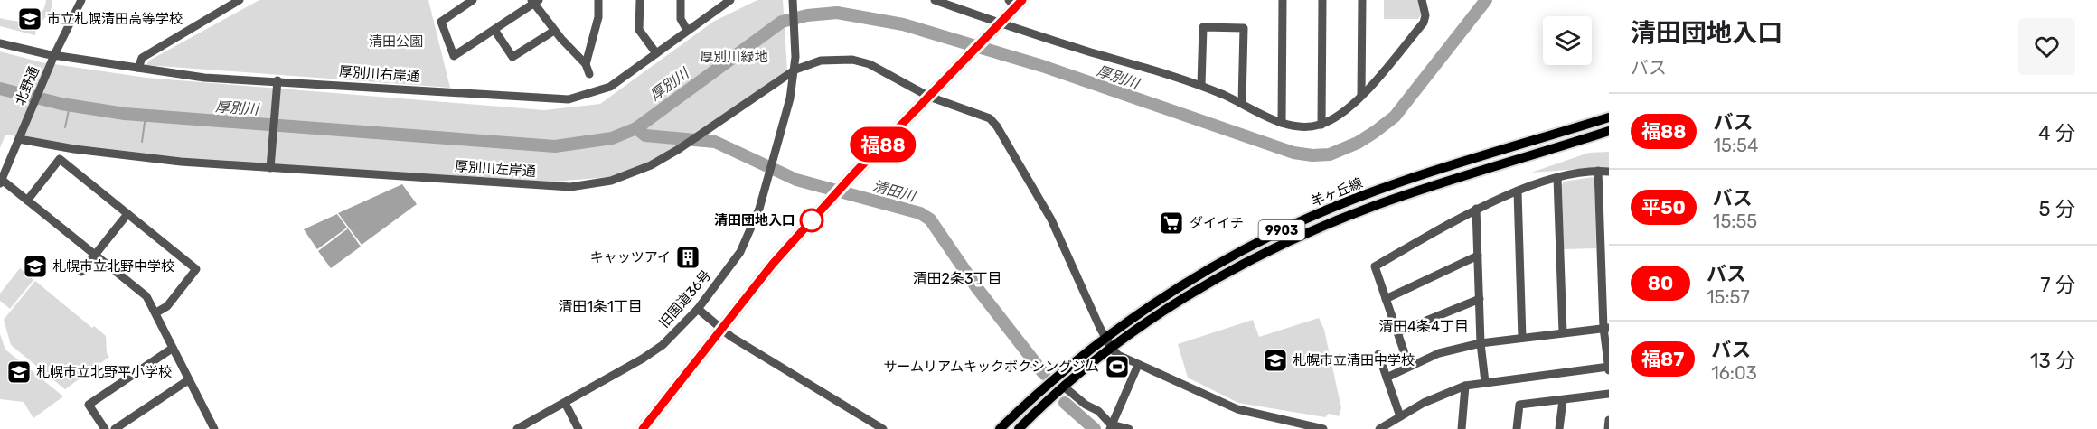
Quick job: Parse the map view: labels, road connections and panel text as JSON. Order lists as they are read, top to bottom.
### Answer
{
  "streets": {
    "main road": ["羊ヶ丘線", "9903"],
    "street": [
      "厚別川右岸通",
      "北野通",
      "厚別川左岸通",
      "旧国道36号"
    ]
  },
  "crossings": [
    ["厚別川右岸通", "北野通"],
    ["北野通", "厚別川左岸通"],
    ["厚別川左岸通", "羊ヶ丘線"],
    ["厚別川左岸通", "旧国道36号"]
  ],
  "districts": ["清田2条3丁目", "清田1条1丁目", "清田4条4丁目"],
  "water": ["厚別川", "清田川"],
  "parks": ["清田公園", "厚別川緑地"],
  "places": {
    "school or university": [
      "市立札幌清田高等学校",
      "札幌市立北野中学校",
      "札幌市立清田中学校",
      "札幌市立北野平小学校"
    ],
    "other": ["清田団地入口"],
    "supermarket": ["ダイイチ"],
    "building": ["キャッツアイ"],
    "sports": ["サームリアムキックボクシングジム"]
  },
  "lines": ["bus line 福88"],
  "page": {
    "on_map": "福88",
    "heading": ["清田団地入口", "バス"],
    "list": [
      {
        "mark": "福88",
        "name": "バス",
        "note": "15:54",
        "value": "4 分"
      },
      {
        "mark": "平50",
        "name": "バス",
        "note": "15:55",
        "value": "5 分"
      },
      {
        "mark": "80",
        "name": "バス",
        "note": "15:57",
        "value": "7 分"
      },
      {
        "mark": "福87",
        "name": "バス",
        "note": "16:03",
        "value": "13 分"
      }
    ]
  }
}
